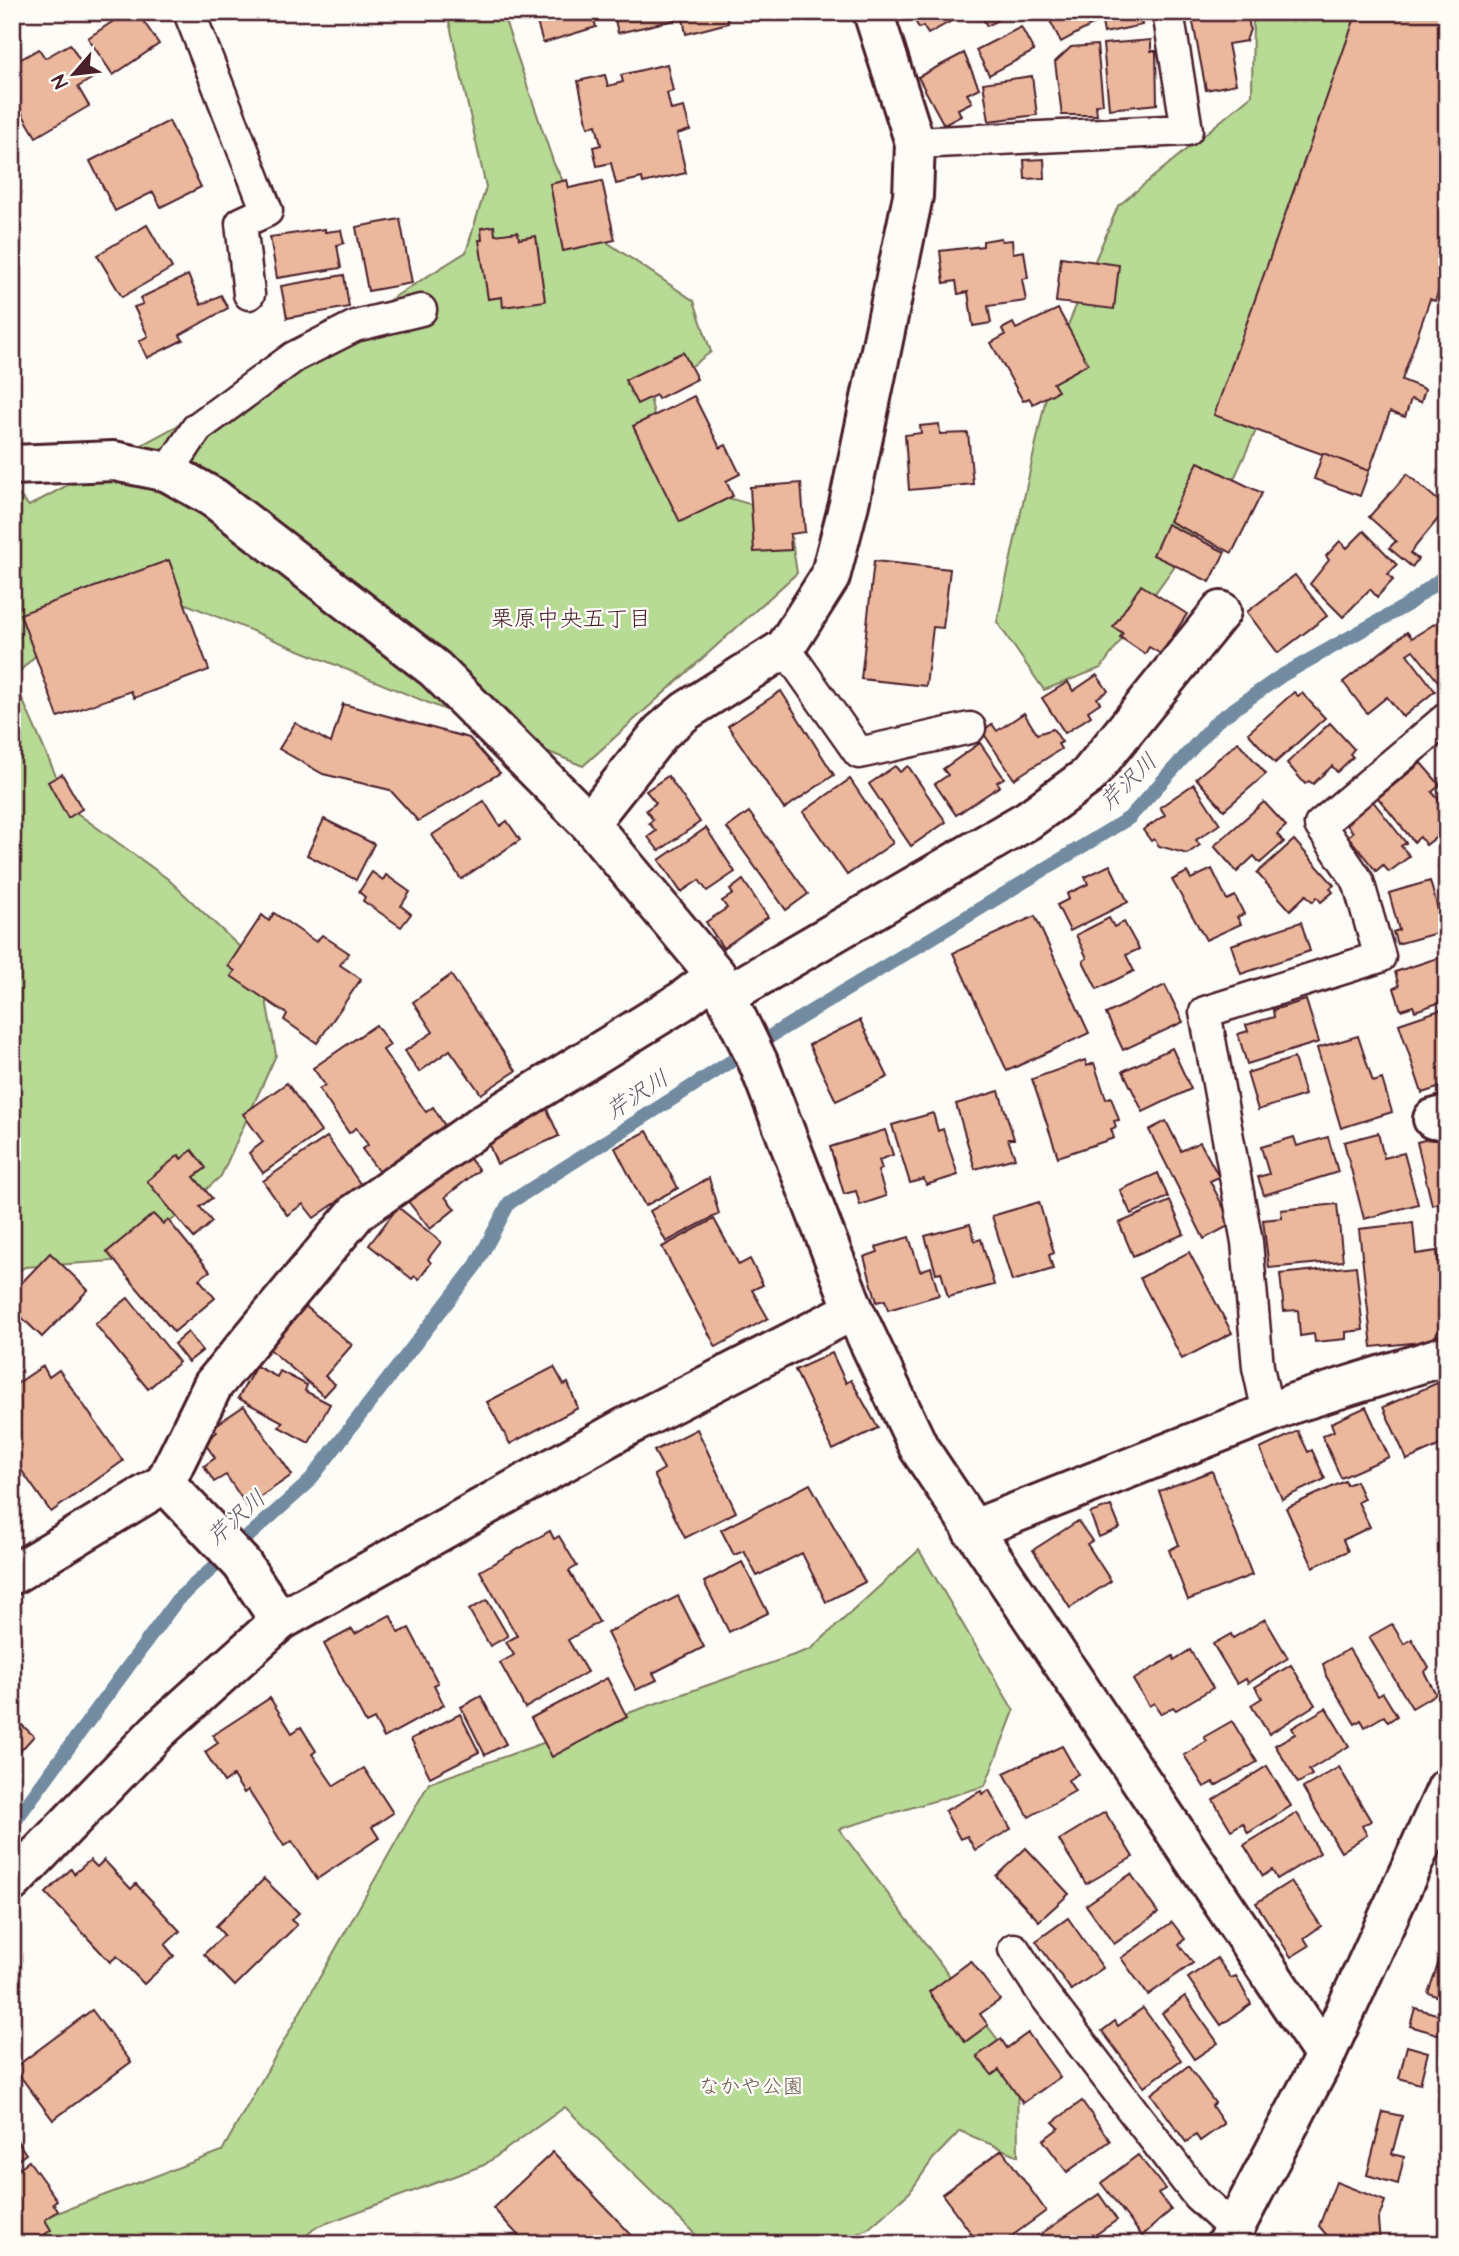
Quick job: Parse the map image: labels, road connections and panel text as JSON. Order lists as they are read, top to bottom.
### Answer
{
  "districts": ["栗原中央五丁目"],
  "water": ["芹沢川"],
  "parks": ["なかや公園"],
  "north": "bottom left"
}
